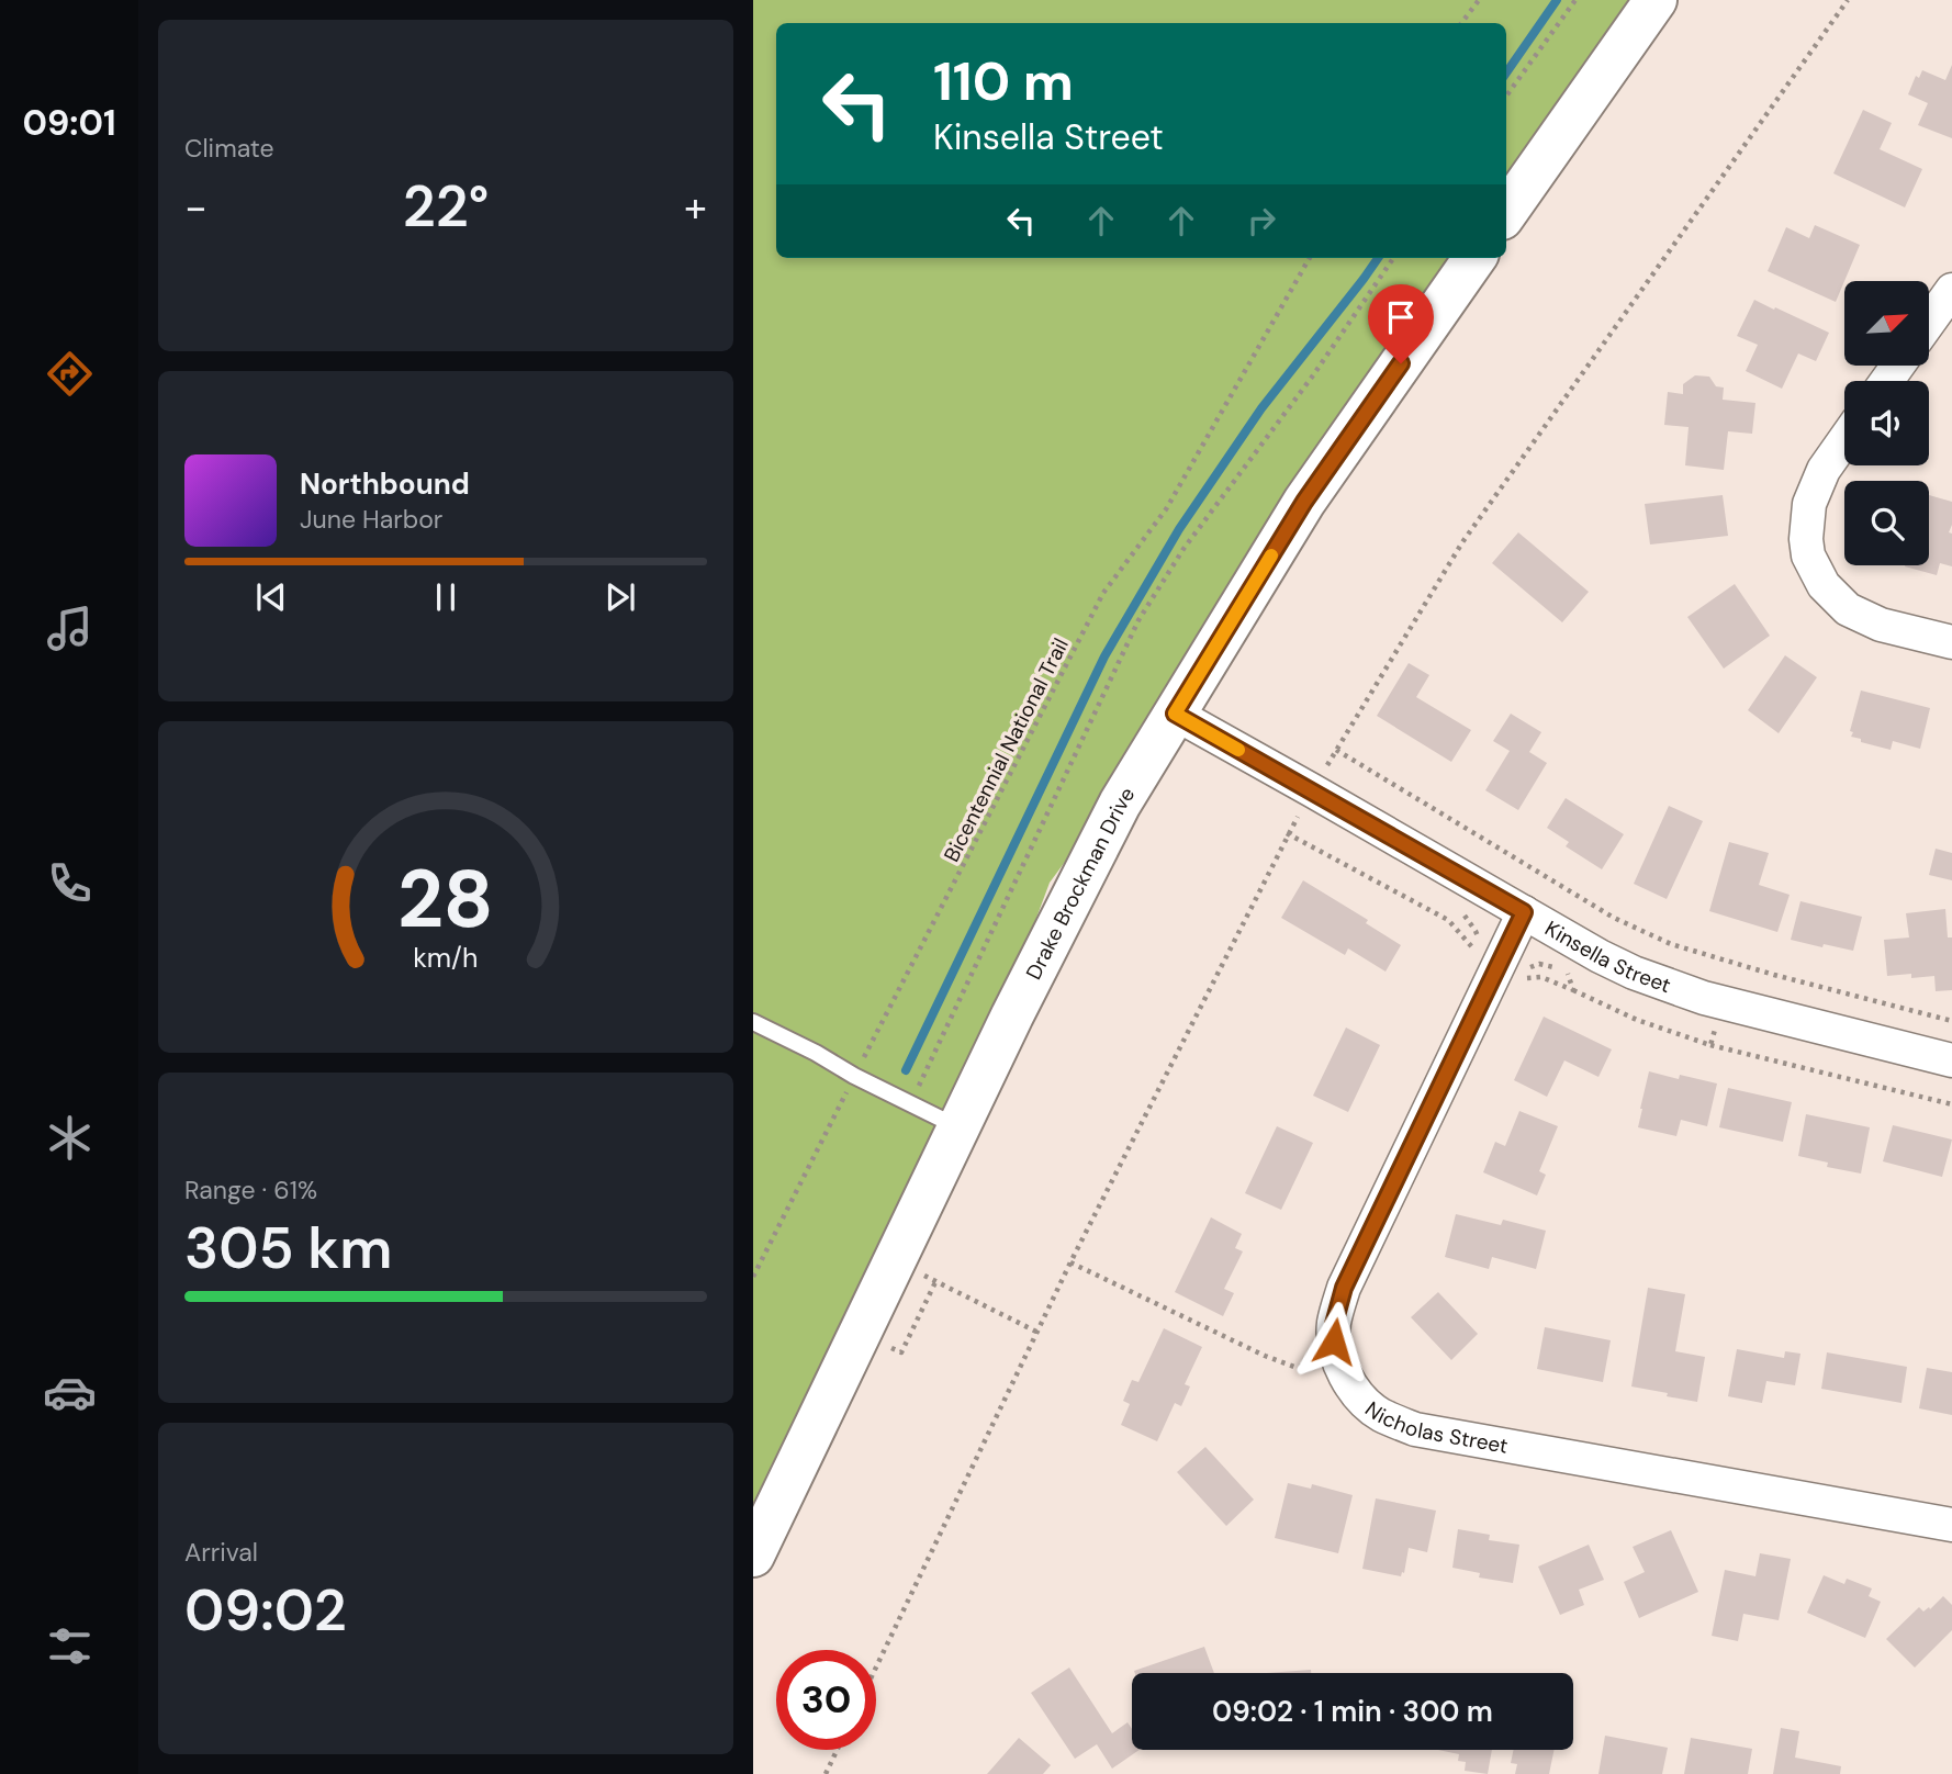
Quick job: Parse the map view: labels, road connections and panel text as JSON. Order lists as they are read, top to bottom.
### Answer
{
  "streets": {
    "main road": ["Drake Brockman Drive"],
    "street": ["Kinsella Street", "Nicholas Street"],
    "path": ["Bicentennial National Trail"]
  },
  "crossings": [
    ["Drake Brockman Drive", "Kinsella Street"],
    ["Kinsella Street", "Nicholas Street"]
  ],
  "north": "top right",
  "page": {
    "tabs": "09:01",
    "tile": [
      "Climate",
      ["Range · 61%", "305 km"],
      ["Arrival", "09:02"]
    ],
    "turn": ["110 m", "Kinsella Street"],
    "heat": ["−", "22°", "+"],
    "song": ["Northbound", "June Harbor"],
    "limit": "30",
    "trip": "09:02 · 1 min · 300 m",
    "gauge": ["28", "km/h"]
  }
}
